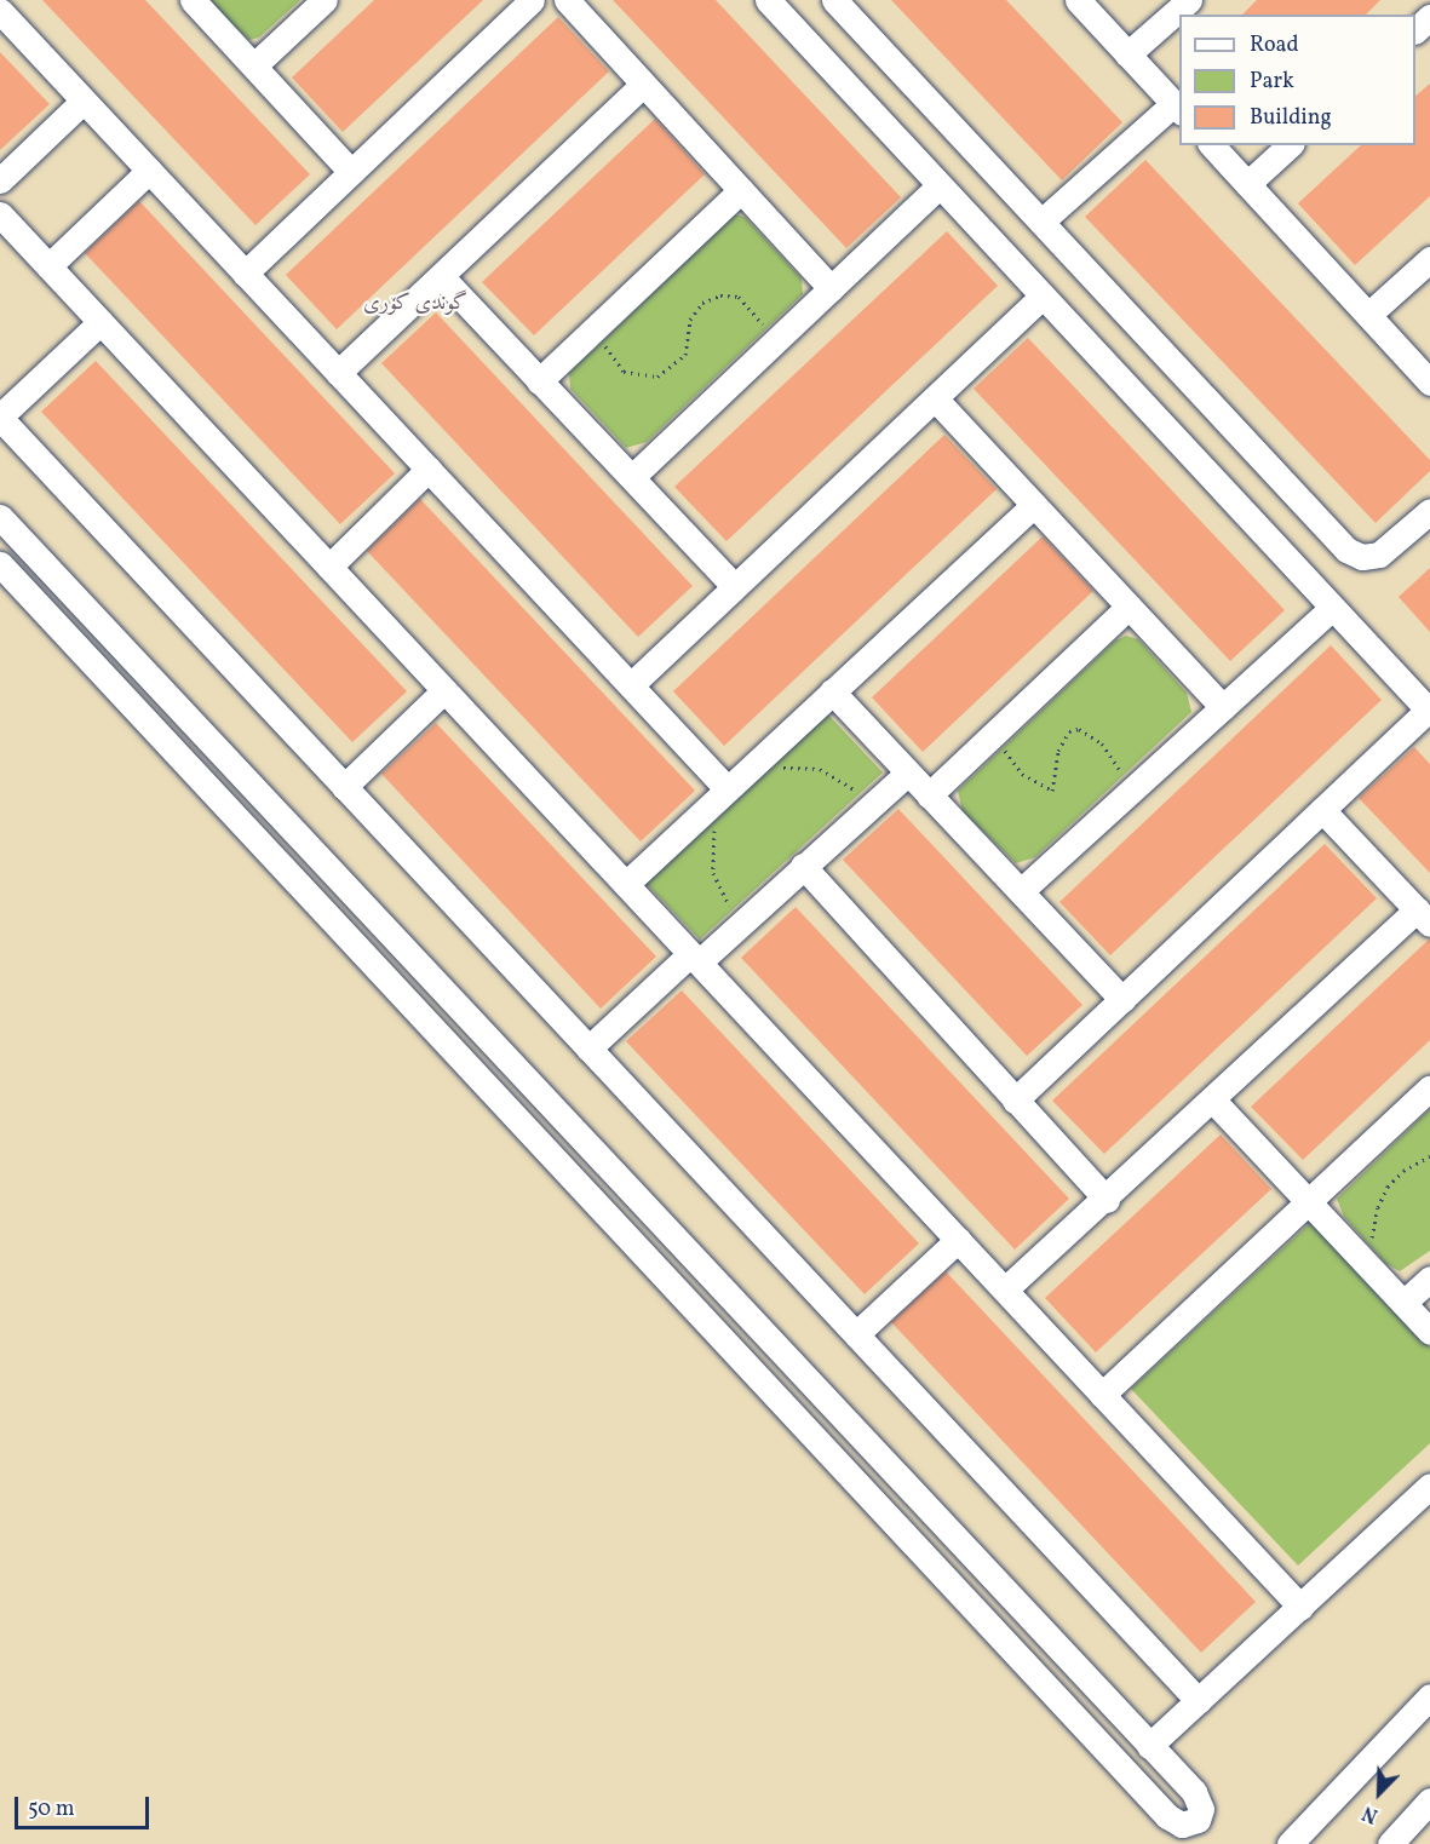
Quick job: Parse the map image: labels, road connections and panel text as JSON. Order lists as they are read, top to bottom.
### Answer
{
  "districts": ["گوندی کۆری"],
  "legend": ["Road", "Park", "Building"],
  "scale_bar": "50 m",
  "north": "bottom left"
}
